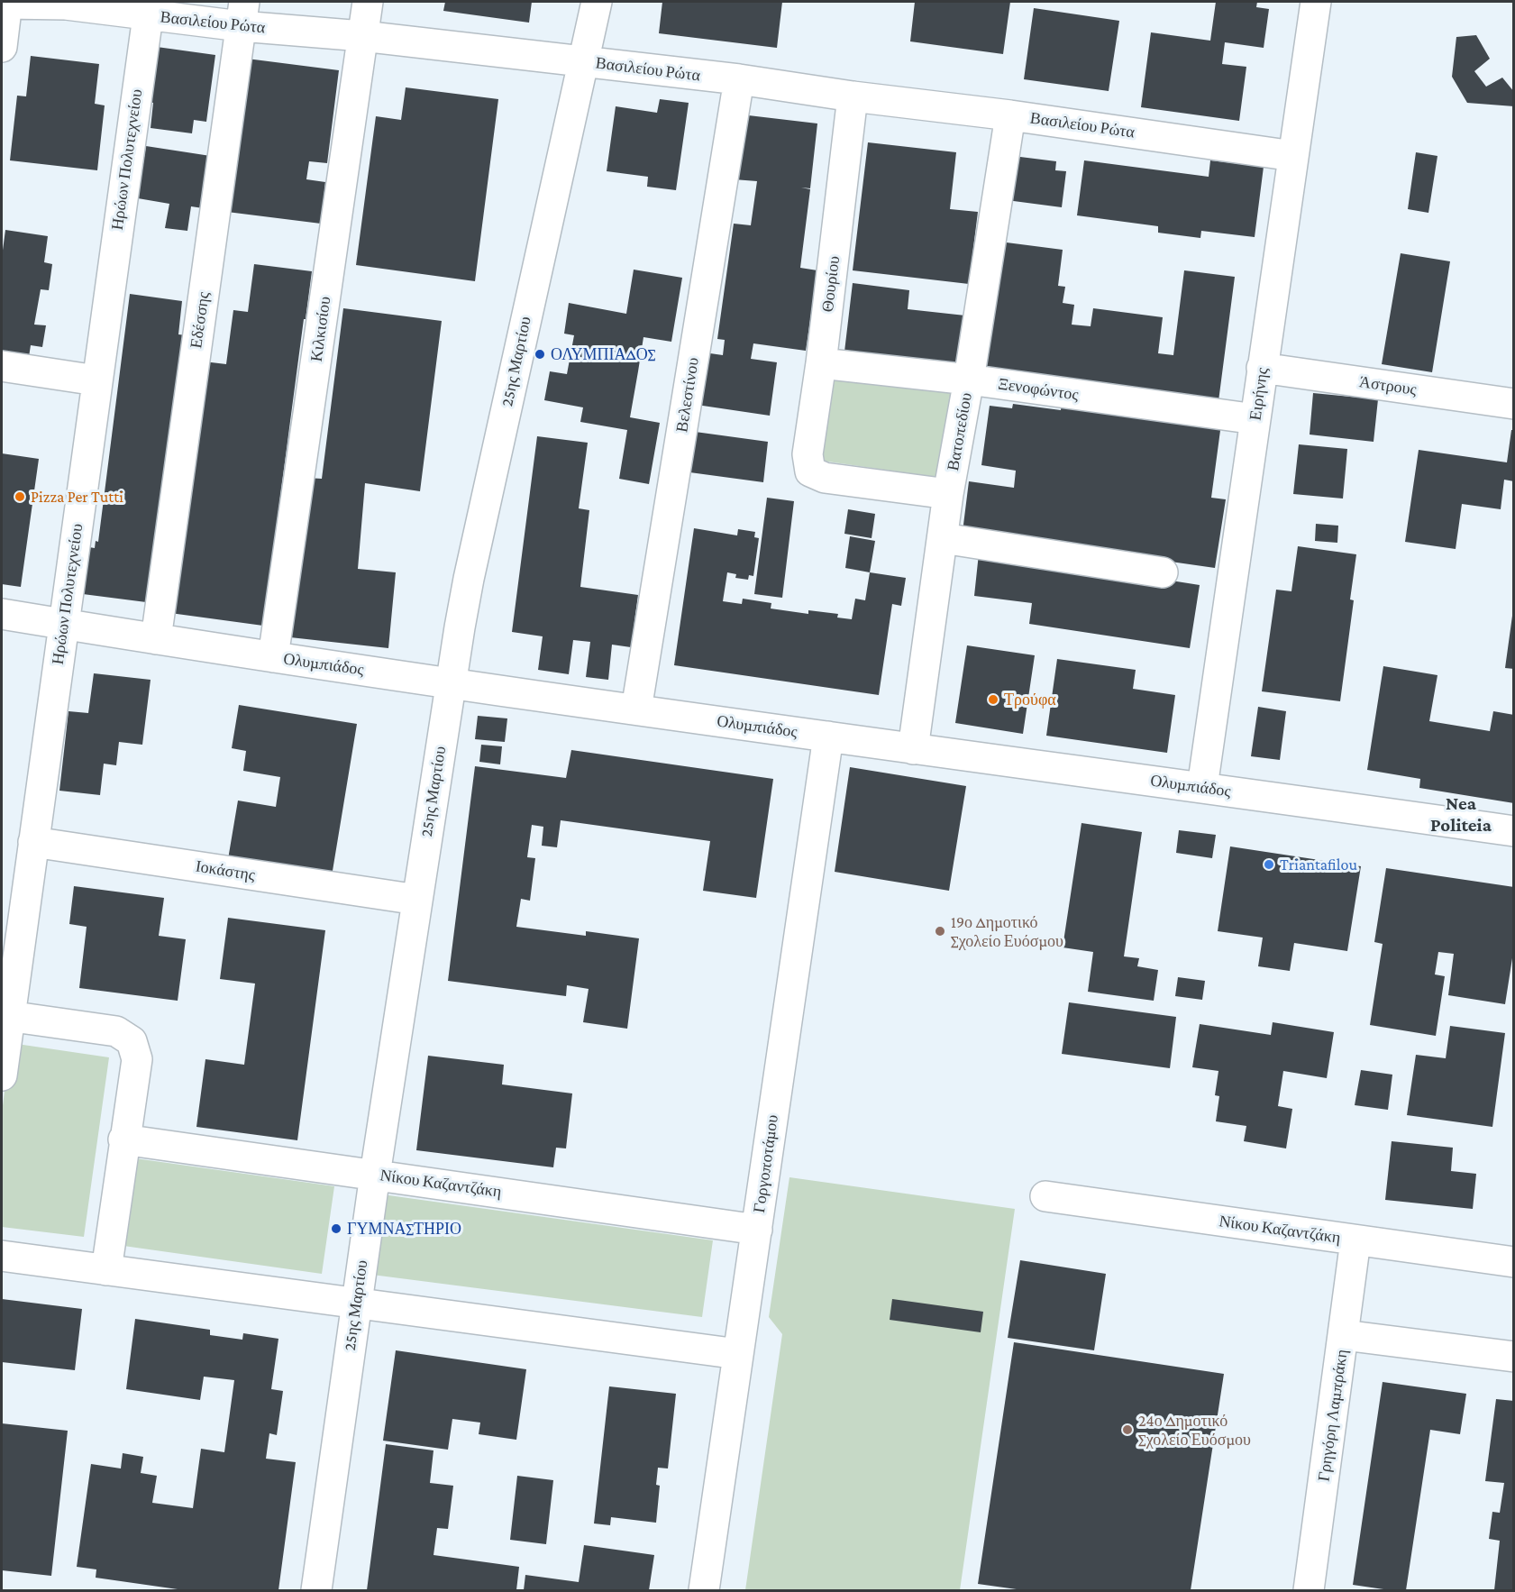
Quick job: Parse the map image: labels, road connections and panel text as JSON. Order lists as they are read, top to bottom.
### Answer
{
  "streets": {
    "street": [
      "Βασιλείου Ρώτα",
      "Ηρώων Πολυτεχνείου",
      "Θουρίου",
      "Εδέσσης",
      "Κιλκισίου",
      "25ης Μαρτίου",
      "Άστρους",
      "Ξενοφώντος",
      "Ειρήνης",
      "Βελεστίνου",
      "Βατοπεδίου",
      "Ολυμπιάδος",
      "Ιοκάστης",
      "Γοργοποτάμου",
      "Νίκου Καζαντζάκη",
      "Γρηγόρη Λαμπράκη"
    ]
  },
  "crossings": [
    ["Βασιλείου Ρώτα", "Ηρώων Πολυτεχνείου"],
    ["Βασιλείου Ρώτα", "Θουρίου"],
    ["Βασιλείου Ρώτα", "Εδέσσης"],
    ["Βασιλείου Ρώτα", "Κιλκισίου"],
    ["Βασιλείου Ρώτα", "25ης Μαρτίου"],
    ["Βασιλείου Ρώτα", "Ειρήνης"],
    ["Βασιλείου Ρώτα", "Βελεστίνου"],
    ["Βασιλείου Ρώτα", "Βατοπεδίου"],
    ["Ηρώων Πολυτεχνείου", "Ολυμπιάδος"],
    ["Ηρώων Πολυτεχνείου", "Ιοκάστης"],
    ["Θουρίου", "Ξενοφώντος"],
    ["Θουρίου", "Βατοπεδίου"],
    ["Εδέσσης", "Ολυμπιάδος"],
    ["Κιλκισίου", "Ολυμπιάδος"],
    ["25ης Μαρτίου", "Ολυμπιάδος"],
    ["25ης Μαρτίου", "Ιοκάστης"],
    ["25ης Μαρτίου", "Νίκου Καζαντζάκη"],
    ["Άστρους", "Ειρήνης"],
    ["Ξενοφώντος", "Ειρήνης"],
    ["Ξενοφώντος", "Βατοπεδίου"],
    ["Ειρήνης", "Ολυμπιάδος"],
    ["Βελεστίνου", "Ολυμπιάδος"],
    ["Βατοπεδίου", "Ολυμπιάδος"],
    ["Ολυμπιάδος", "Γοργοποτάμου"],
    ["Γοργοποτάμου", "Νίκου Καζαντζάκη"],
    ["Νίκου Καζαντζάκη", "Γρηγόρη Λαμπράκη"]
  ],
  "districts": ["Nea Politeia"],
  "places": [
    "ΟΛΥΜΠΙΑΔΟΣ",
    "Pizza Per Tutti",
    "Τρούφα",
    "Triantafilou",
    "19ο Δημοτικό Σχολείο Ευόσμου",
    "ΓΥΜΝΑΣΤΗΡΙΟ",
    "24ο Δημοτικό Σχολείο Ευόσμου"
  ]
}
